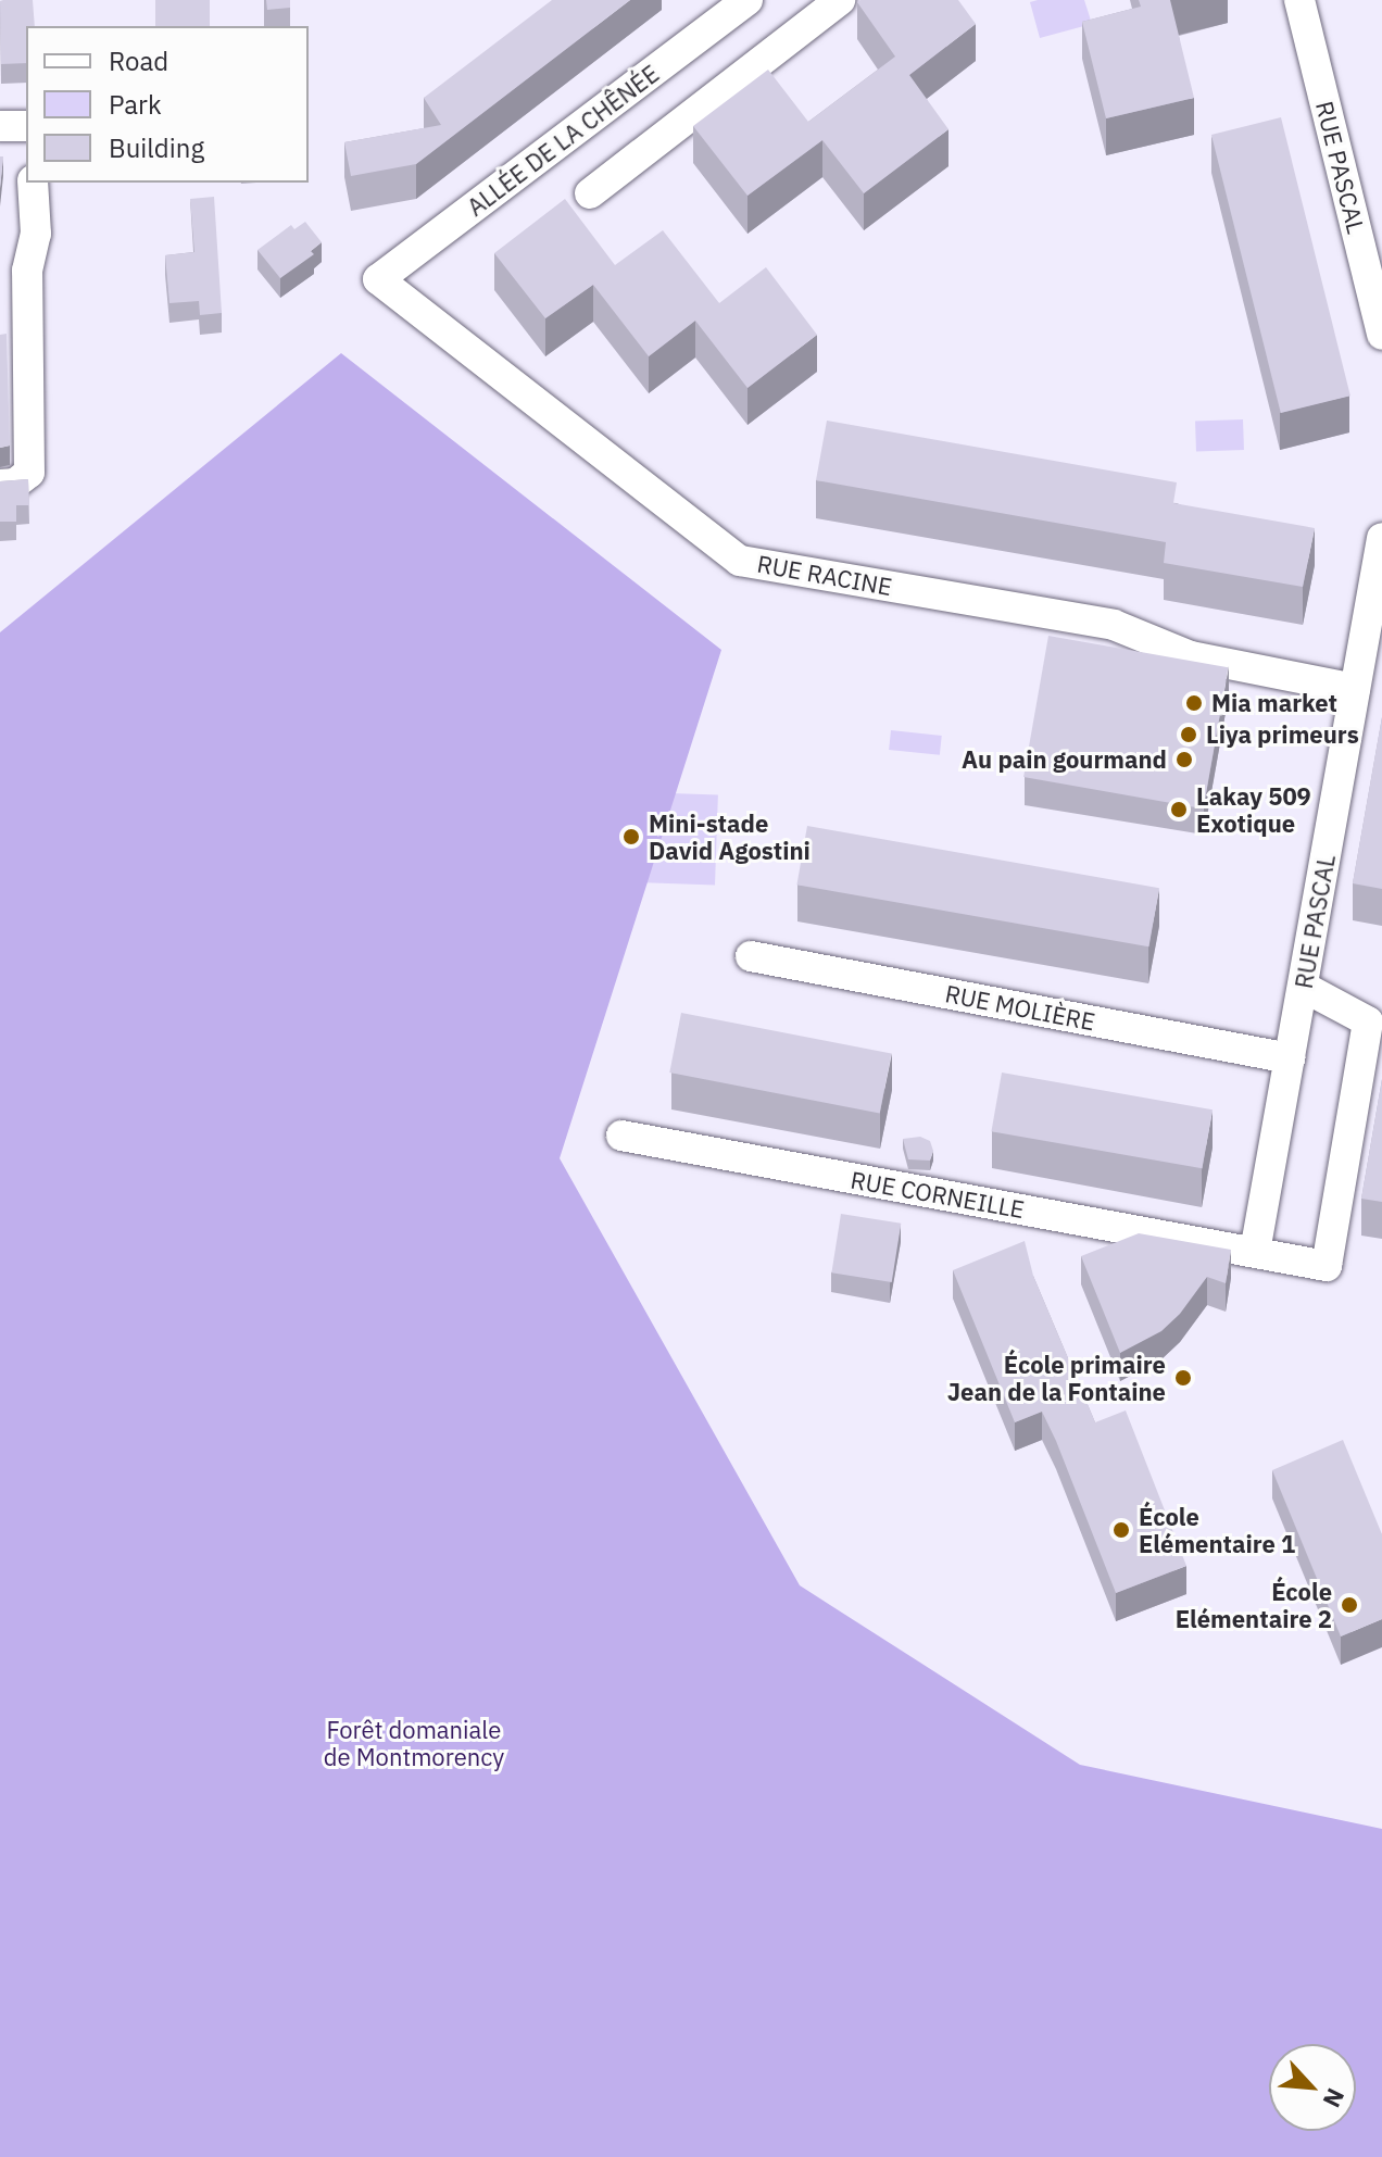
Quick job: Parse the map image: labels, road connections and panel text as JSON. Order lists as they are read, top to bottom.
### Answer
{
  "streets": {
    "street": [
      "ALLÉE DE LA CHÊNÉE",
      "RUE PASCAL",
      "RUE RACINE",
      "RUE MOLIÈRE",
      "RUE CORNEILLE"
    ]
  },
  "crossings": [
    ["ALLÉE DE LA CHÊNÉE", "RUE RACINE"],
    ["RUE PASCAL", "RUE RACINE"],
    ["RUE PASCAL", "RUE MOLIÈRE"],
    ["RUE PASCAL", "RUE CORNEILLE"]
  ],
  "parks": ["Forêt domaniale de Montmorency"],
  "places": [
    "Mia market",
    "Liya primeurs",
    "Au pain gourmand",
    "Lakay 509 Exotique",
    "Mini-stade David Agostini",
    "École primaire Jean de la Fontaine",
    "École Elémentaire 1",
    "École Elémentaire 2"
  ],
  "legend": ["Road", "Park", "Building"],
  "north": "bottom right"
}
